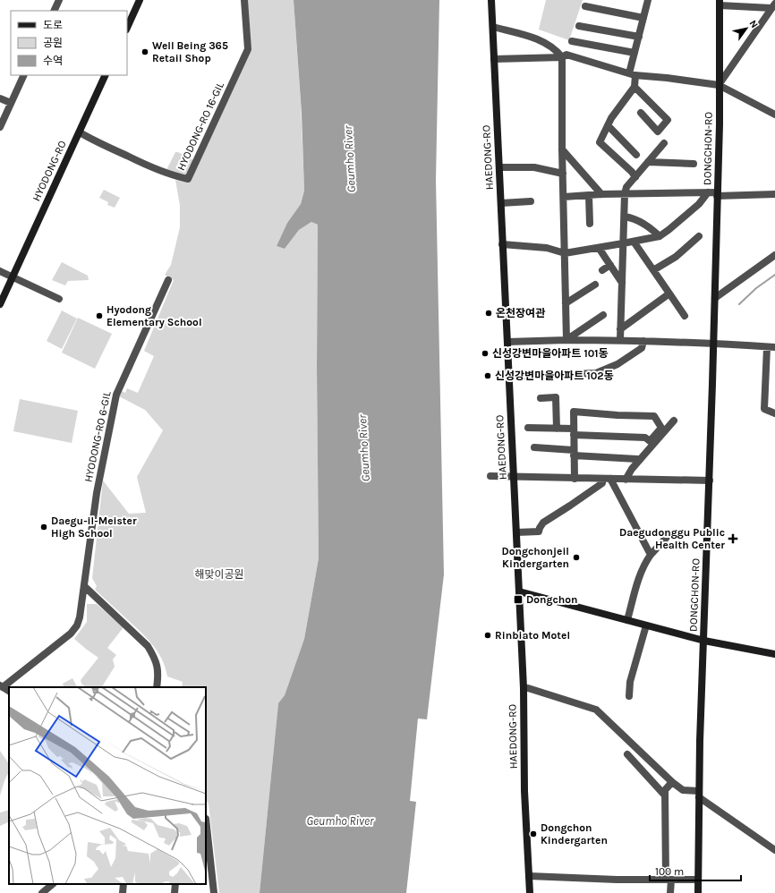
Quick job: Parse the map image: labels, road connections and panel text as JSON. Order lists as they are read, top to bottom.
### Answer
{
  "streets": {
    "main road": ["DONGCHON-RO", "HAEDONG-RO", "HYODONG-RO"],
    "street": ["HYODONG-RO 16-GIL", "HYODONG-RO 6-GIL"]
  },
  "crossings": [
    ["HYODONG-RO 16-GIL", "HYODONG-RO"]
  ],
  "water": ["Geumho River"],
  "parks": ["해맞이공원"],
  "places": {
    "other": [
      "Well Being 365 Retail Shop",
      "온천장여관",
      "Hyodong Elementary School",
      "신성강변마을아파트 101동",
      "신성강변마을아파트 102동",
      "Daegu-il-Meister High School",
      "Dongchonjeil Kindergarten",
      "Rinbiato Motel",
      "Dongchon Kindergarten"
    ],
    "health": ["Daegudonggu Public Health Center"],
    "transit": ["Dongchon"]
  },
  "legend": ["도로", "공원", "수역"],
  "scale_bar": "100 m",
  "north": "top right"
}
